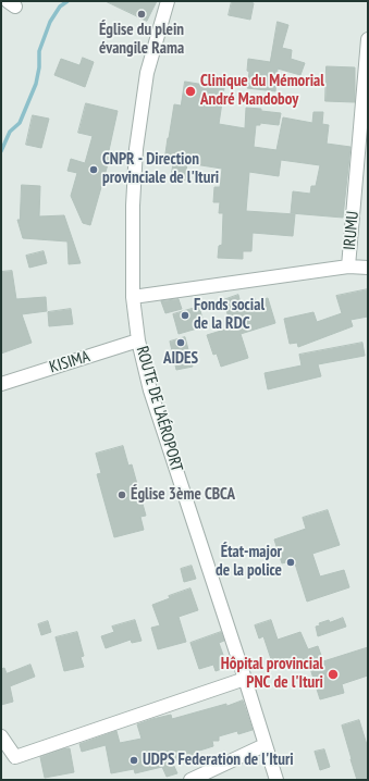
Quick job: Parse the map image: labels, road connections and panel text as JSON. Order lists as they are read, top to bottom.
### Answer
{
  "streets": {
    "street": ["IRUMU", "KISIMA", "ROUTE DE L'AÉROPORT"]
  },
  "crossings": [
    ["KISIMA", "ROUTE DE L'AÉROPORT"]
  ],
  "places": [
    "Église du plein évangile Rama",
    "Clinique du Mémorial André Mandoboy",
    "CNPR - Direction provinciale de l'Ituri",
    "Fonds social de la RDC",
    "AIDES",
    "Église 3ème CBCA",
    "État-major de la police",
    "Hôpital provincial PNC de l'Ituri",
    "UDPS Federation de l'Ituri"
  ]
}
